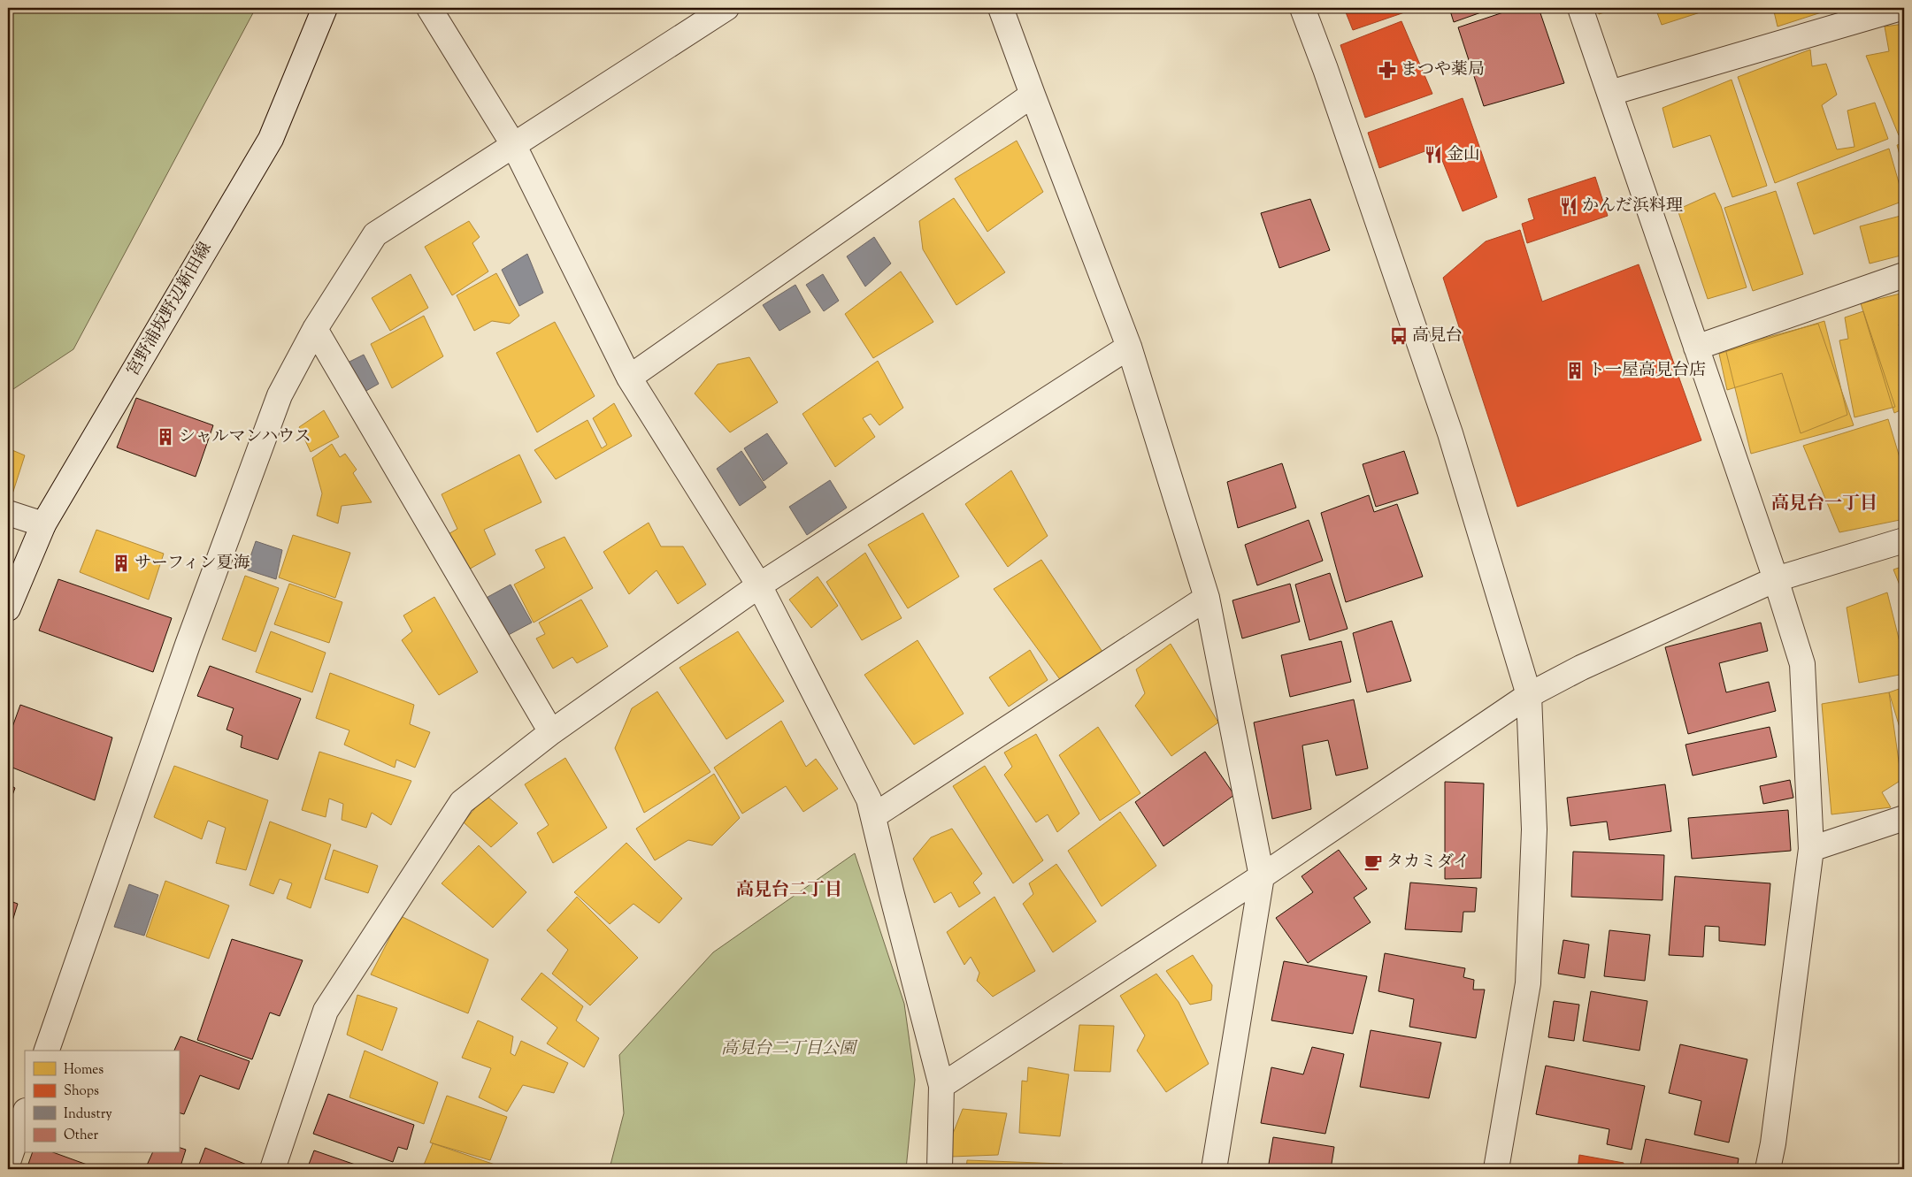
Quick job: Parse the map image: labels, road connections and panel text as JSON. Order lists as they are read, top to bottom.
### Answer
{
  "streets": {
    "street": ["宮野浦坂野辺新田線"]
  },
  "districts": ["高見台一丁目", "高見台二丁目"],
  "parks": ["高見台二丁目公園"],
  "places": {
    "pharmacy": ["まつや薬局"],
    "restaurant": ["金山", "かんだ浜料理"],
    "bus stop": ["高見台"],
    "building": ["ト一屋高見台店", "シャルマンハウス", "サーフィン夏海"],
    "cafe": ["タカミダイ"]
  },
  "legend": [
    "Homes",
    "Shops",
    "Industry",
    "Other"
  ]
}
